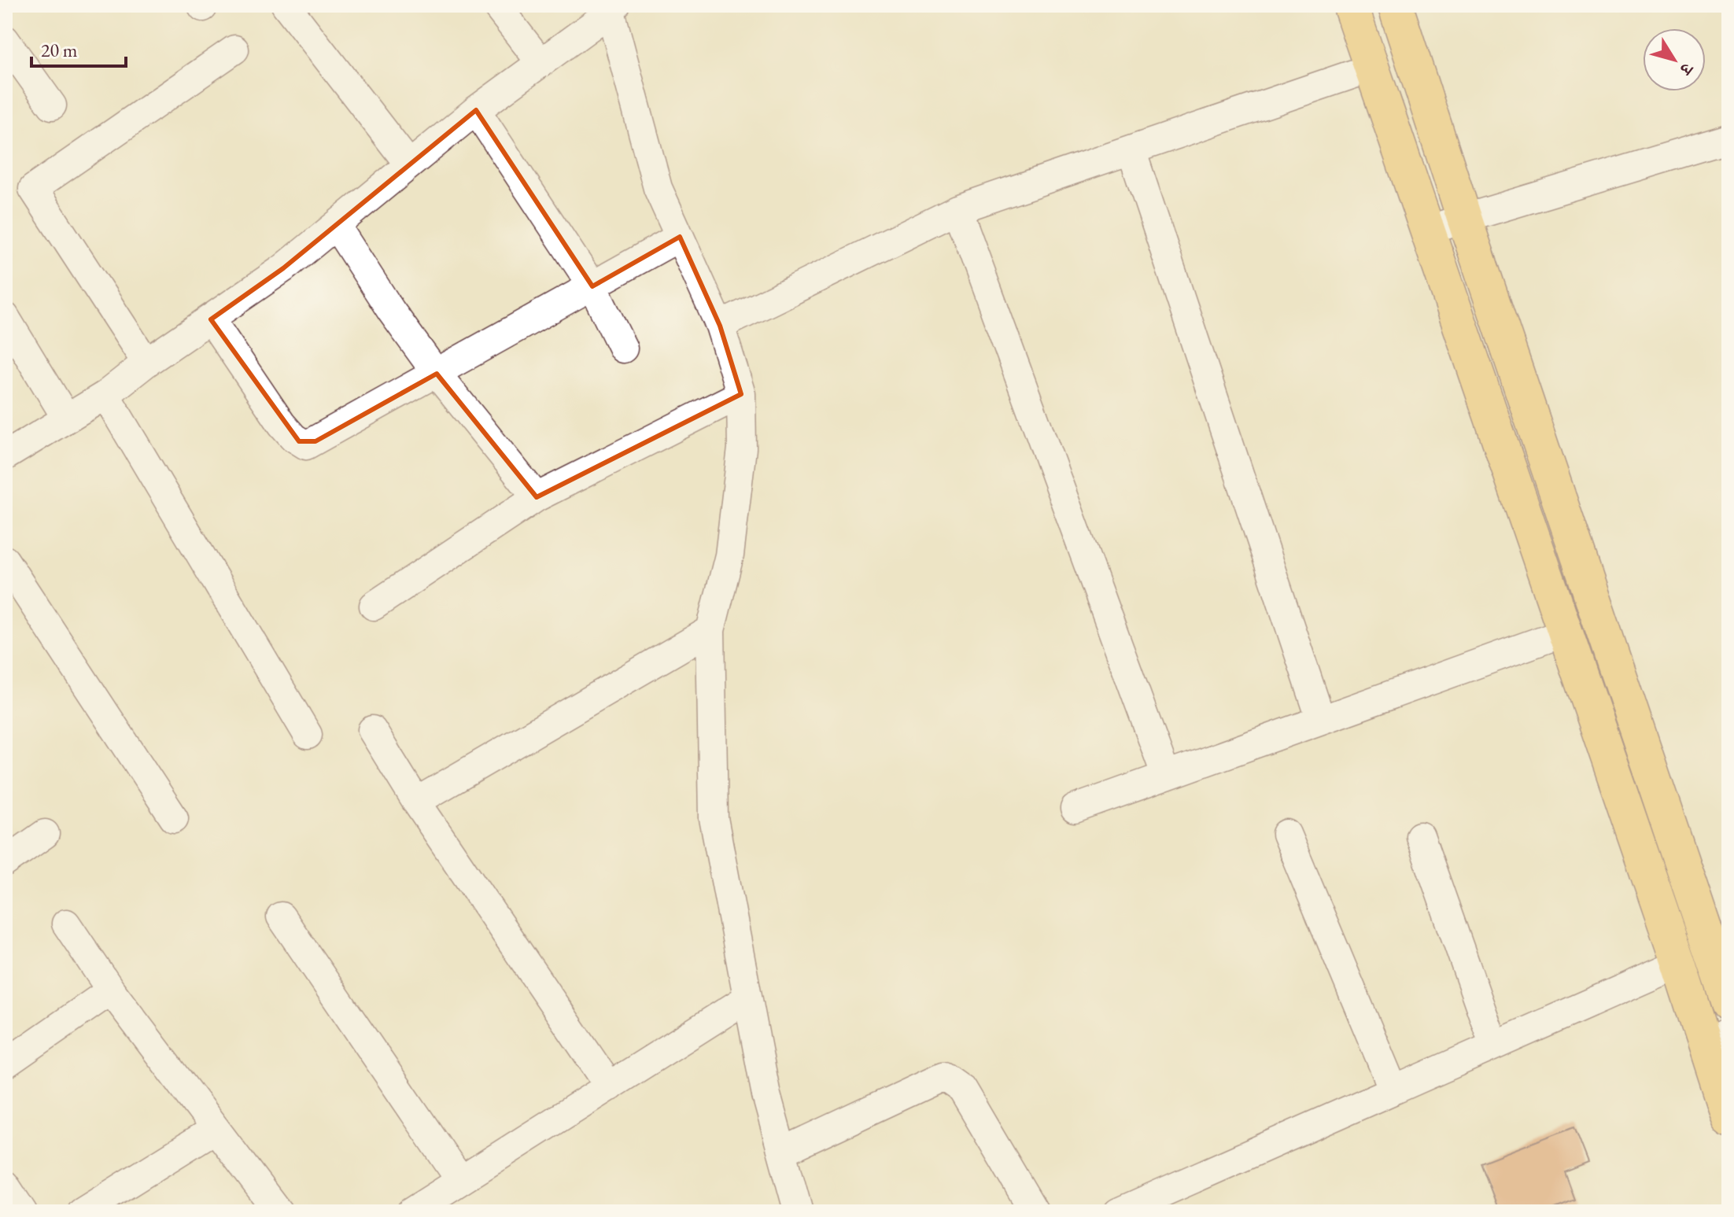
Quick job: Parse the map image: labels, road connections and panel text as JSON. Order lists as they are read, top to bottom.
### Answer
{
  "scale_bar": "20 m",
  "north": "bottom right"
}
